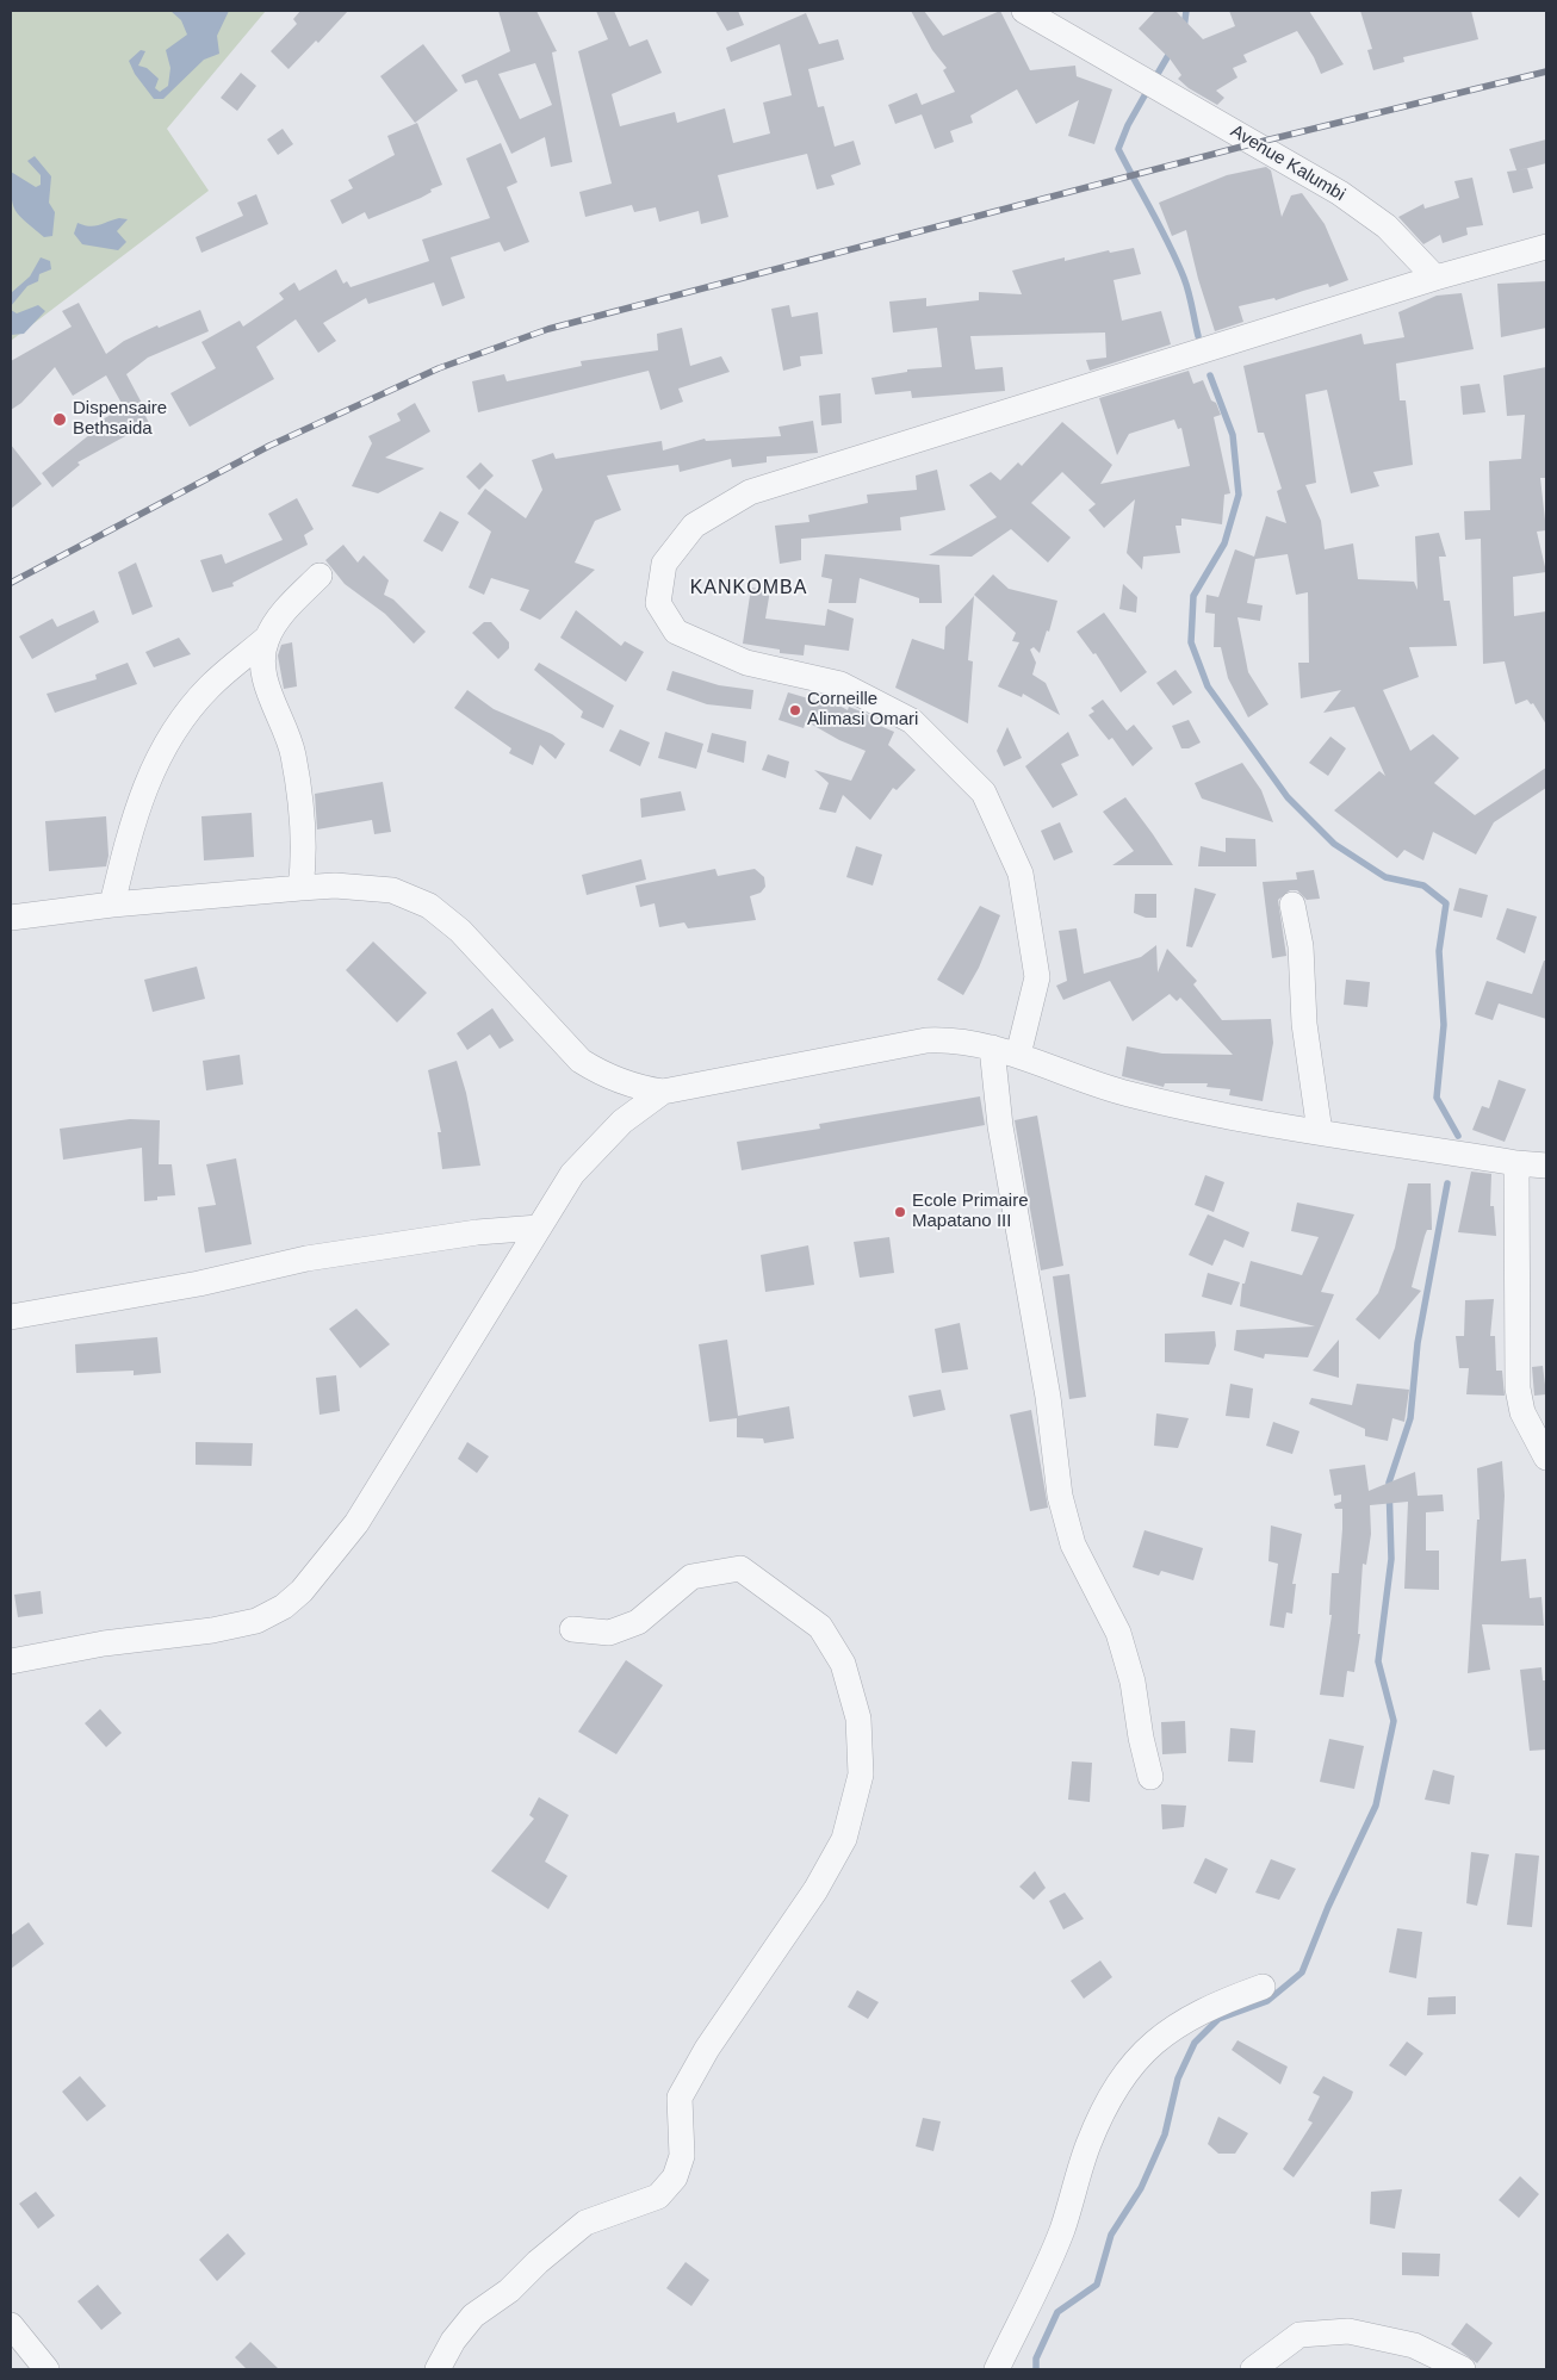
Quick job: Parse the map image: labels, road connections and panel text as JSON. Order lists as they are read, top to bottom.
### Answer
{
  "streets": {
    "street": ["Avenue Kalumbi"]
  },
  "districts": ["KANKOMBA"],
  "places": ["Dispensaire Bethsaida", "Corneille Alimasi Omari", "Ecole Primaire Mapatano III"]
}
